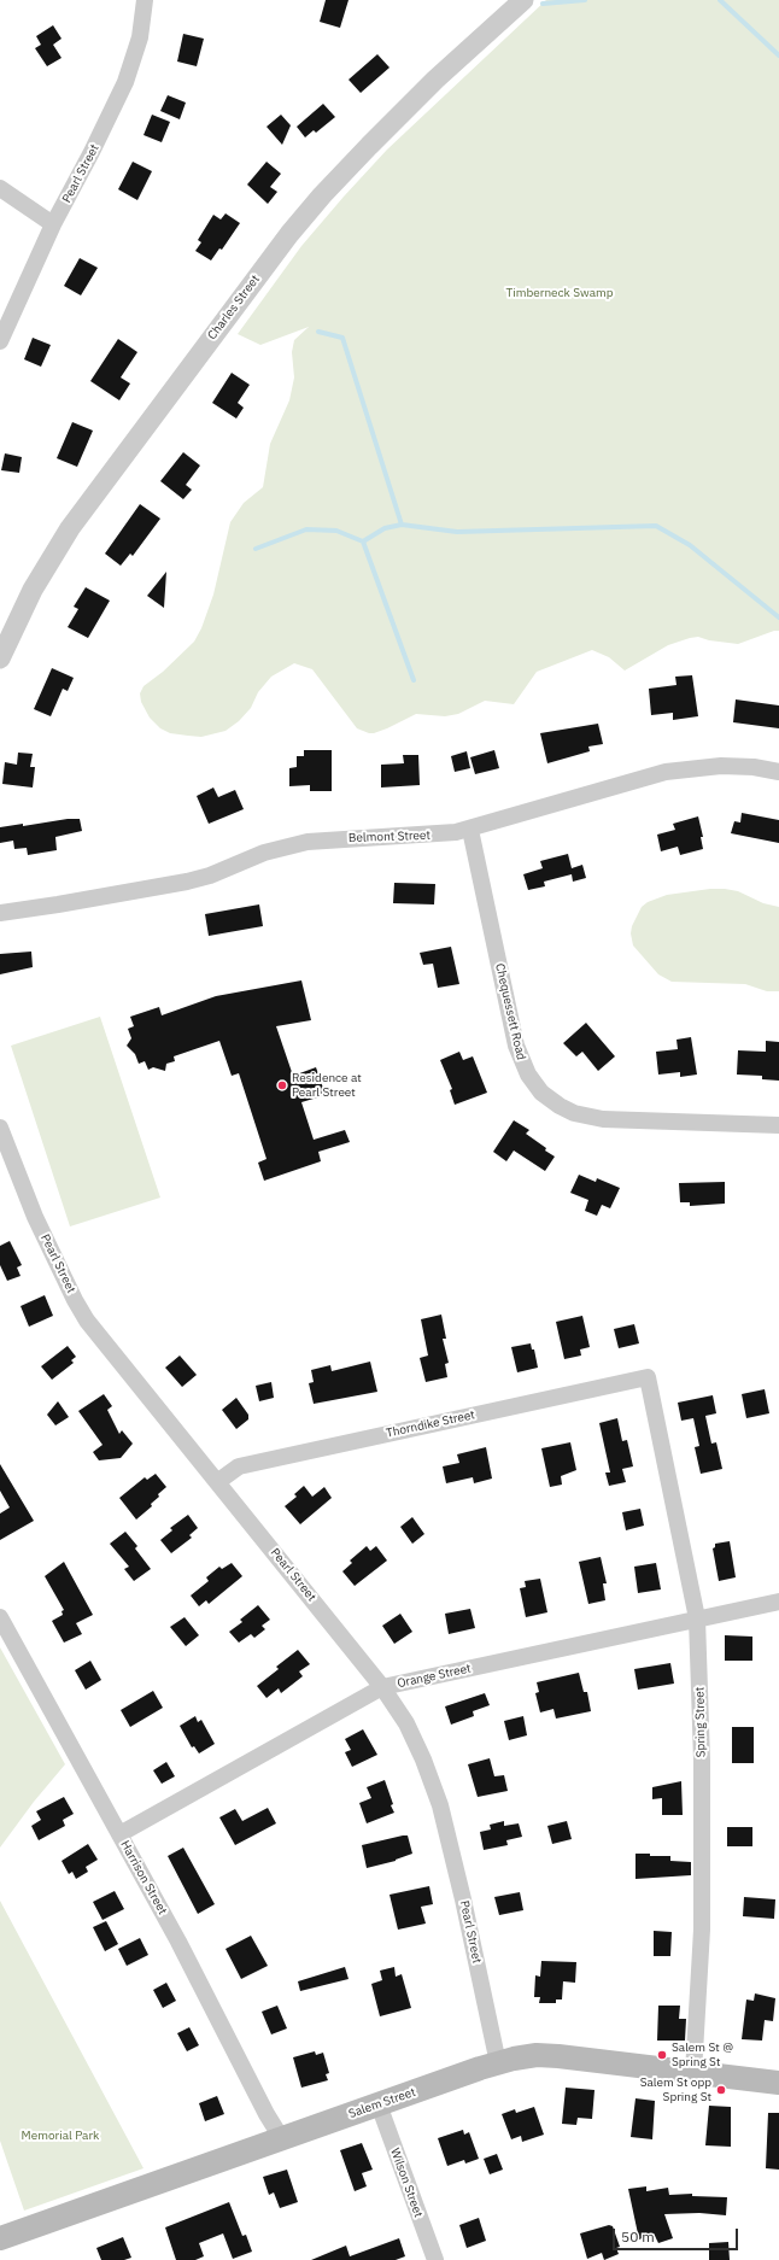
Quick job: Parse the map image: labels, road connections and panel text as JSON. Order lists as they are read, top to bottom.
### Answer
{
  "streets": {
    "main road": ["Salem Street"],
    "street": [
      "Pearl Street",
      "Charles Street",
      "Belmont Street",
      "Chequessett Road",
      "Thorndike Street",
      "Orange Street",
      "Spring Street",
      "Harrison Street",
      "Wilson Street"
    ]
  },
  "crossings": [
    ["Pearl Street", "Thorndike Street"],
    ["Pearl Street", "Orange Street"],
    ["Pearl Street", "Salem Street"],
    ["Belmont Street", "Chequessett Road"],
    ["Thorndike Street", "Spring Street"],
    ["Orange Street", "Spring Street"],
    ["Orange Street", "Harrison Street"],
    ["Spring Street", "Salem Street"],
    ["Harrison Street", "Salem Street"],
    ["Salem Street", "Wilson Street"]
  ],
  "parks": ["Timberneck Swamp", "Memorial Park"],
  "places": ["Residence at Pearl Street", "Salem St @ Spring St", "Salem St opp Spring St"],
  "scale_bar": "50 m"
}
